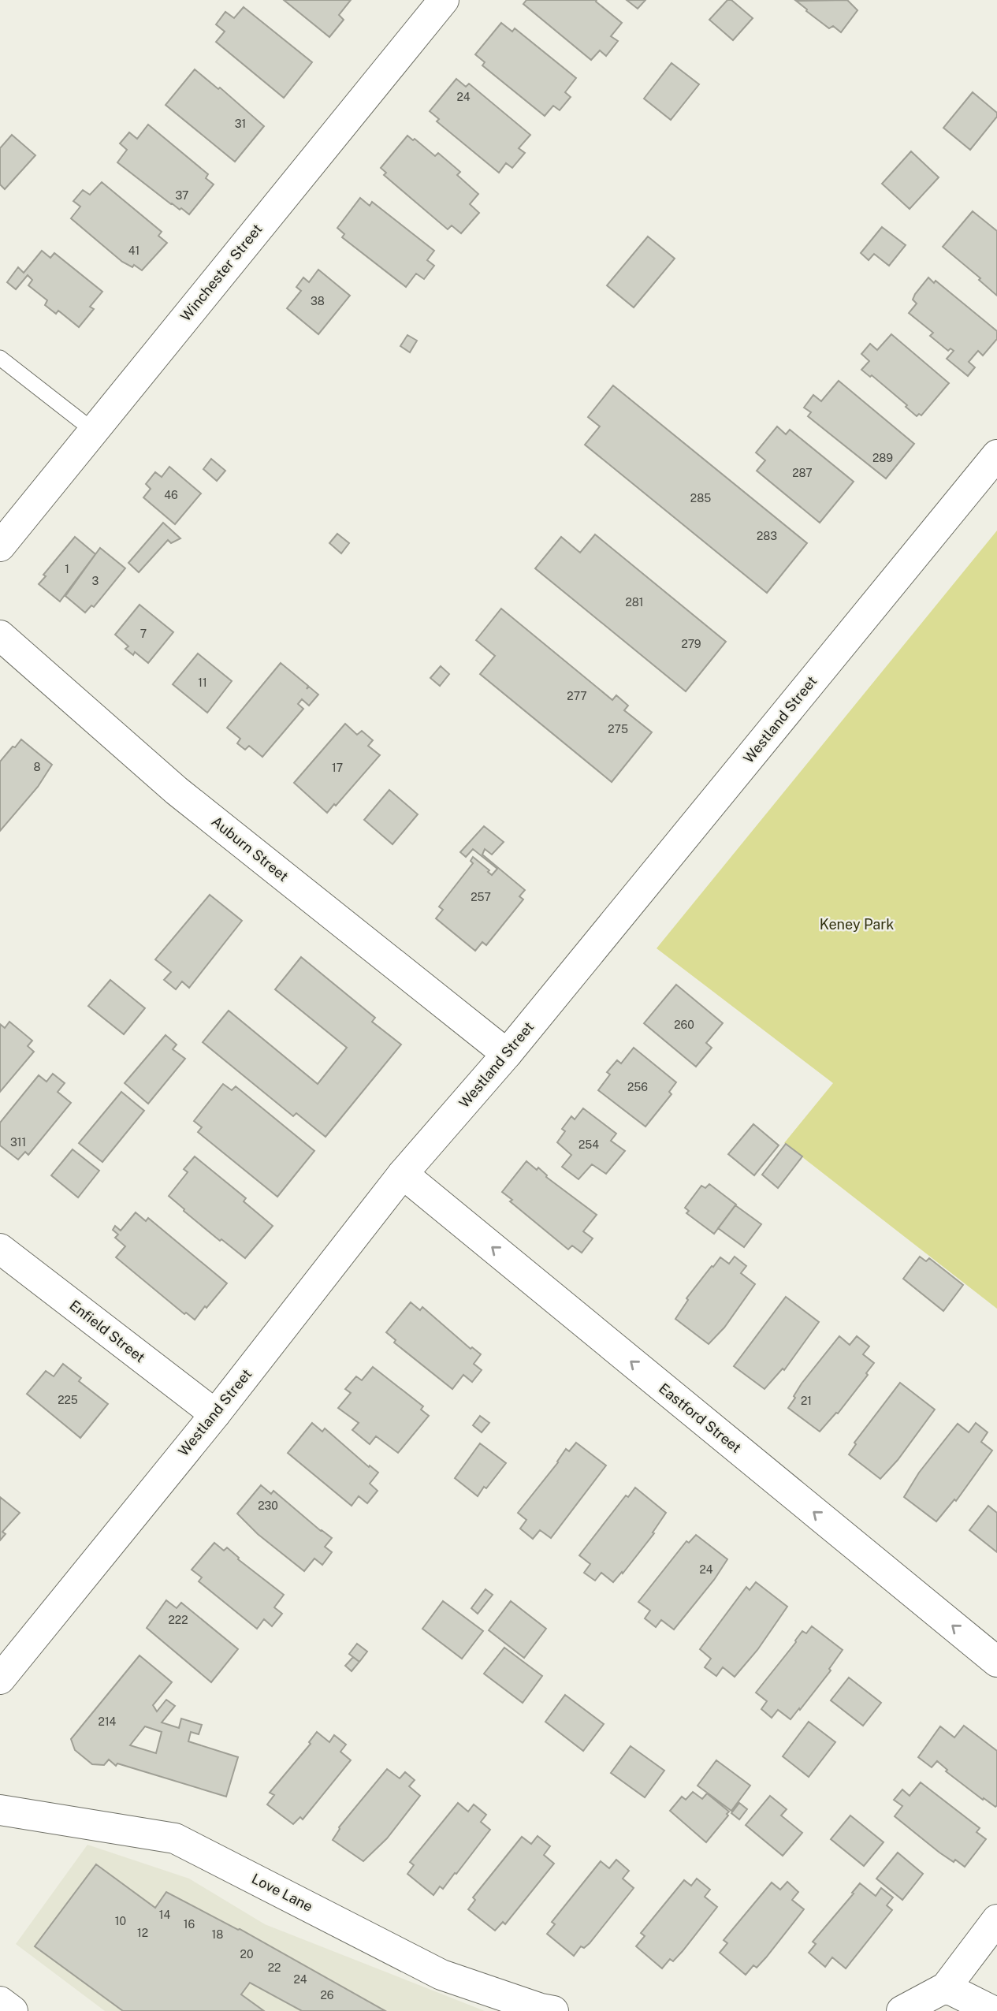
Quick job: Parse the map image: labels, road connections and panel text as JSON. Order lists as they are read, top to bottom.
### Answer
{
  "streets": {
    "street": [
      "Winchester Street",
      "Westland Street",
      "Auburn Street",
      "Enfield Street",
      "Eastford Street",
      "Love Lane"
    ]
  },
  "crossings": [
    ["Westland Street", "Auburn Street"],
    ["Westland Street", "Enfield Street"],
    ["Westland Street", "Eastford Street"]
  ],
  "one_way": ["Eastford Street"],
  "parks": ["Keney Park"],
  "house_numbers": [
    "24",
    "31",
    "37",
    "41",
    "38",
    "289",
    "287",
    "46",
    "285",
    "283",
    "1",
    "3",
    "281",
    "7",
    "279",
    "11",
    "277",
    "275",
    "8",
    "17",
    "257",
    "260",
    "256",
    "311",
    "254",
    "225",
    "21",
    "230",
    "24",
    "222",
    "214",
    "14",
    "10",
    "16",
    "12",
    "18",
    "20",
    "22",
    "24",
    "26"
  ]
}
